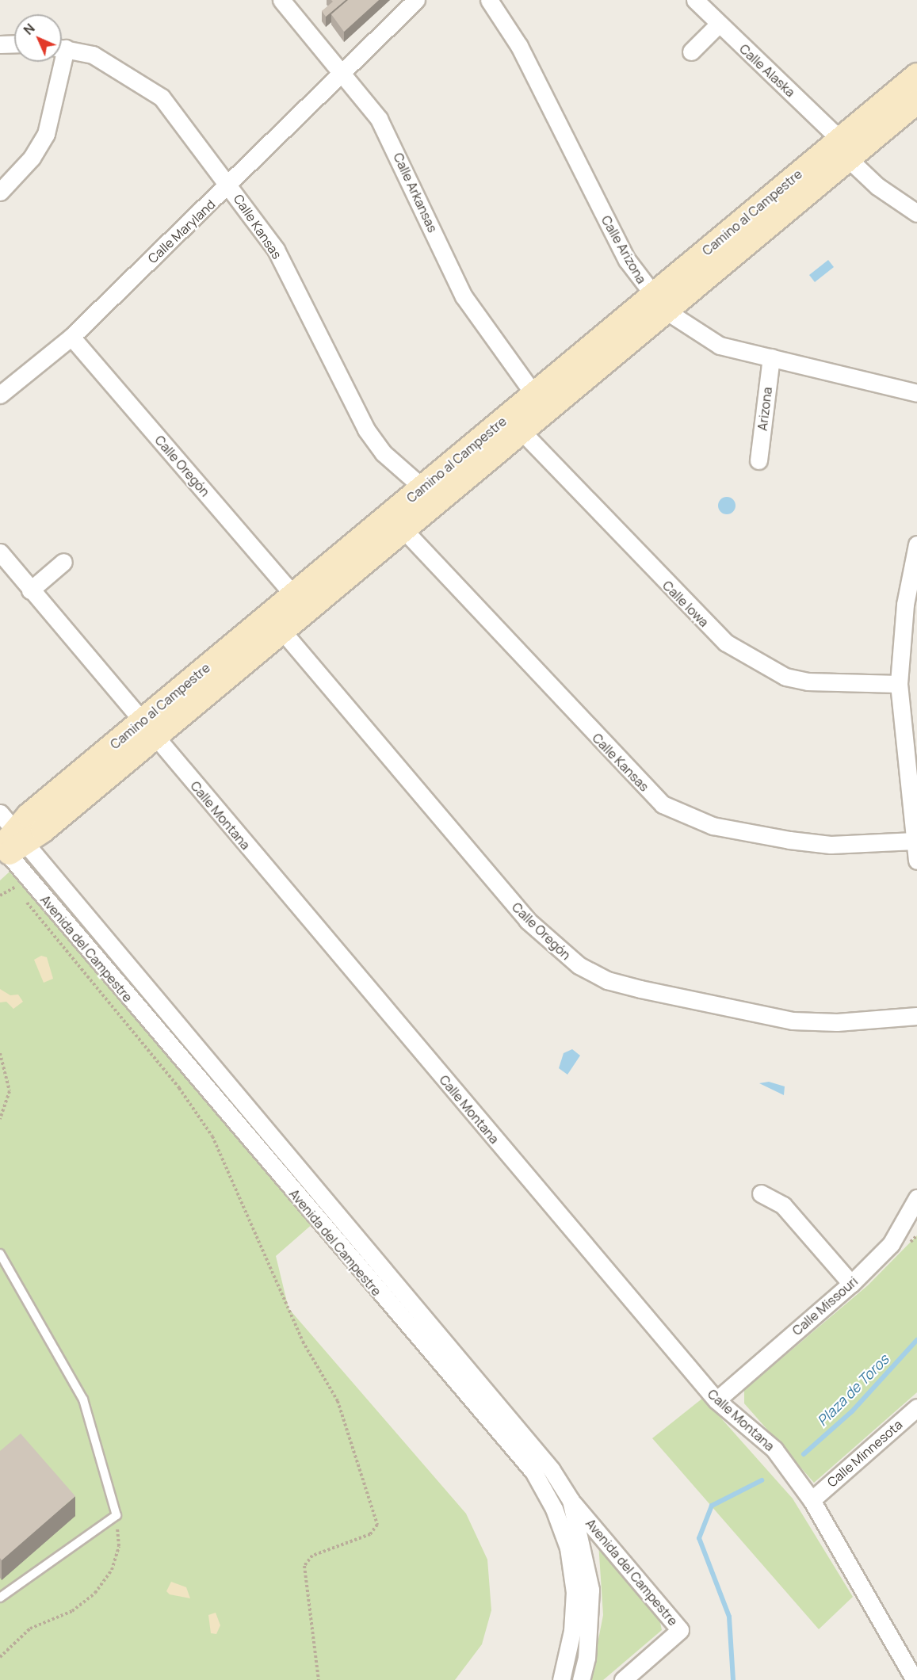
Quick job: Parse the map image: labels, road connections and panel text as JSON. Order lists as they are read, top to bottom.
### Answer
{
  "streets": {
    "street": [
      "Calle Alaska",
      "Calle Arkansas",
      "Camino al Campestre",
      "Calle Kansas",
      "Calle Maryland",
      "Calle Arizona",
      "Arizona",
      "Calle Oregón",
      "Calle Iowa",
      "Calle Montana",
      "Avenida del Campestre",
      "Calle Missouri",
      "Calle Minnesota"
    ]
  },
  "crossings": [
    ["Calle Alaska", "Camino al Campestre"],
    ["Calle Arkansas", "Camino al Campestre"],
    ["Calle Arkansas", "Calle Maryland"],
    ["Camino al Campestre", "Calle Kansas"],
    ["Camino al Campestre", "Calle Arizona"],
    ["Camino al Campestre", "Calle Oregón"],
    ["Camino al Campestre", "Calle Iowa"],
    ["Camino al Campestre", "Calle Montana"],
    ["Camino al Campestre", "Avenida del Campestre"],
    ["Calle Kansas", "Calle Maryland"],
    ["Calle Maryland", "Calle Oregón"],
    ["Calle Arizona", "Arizona"],
    ["Calle Montana", "Calle Missouri"],
    ["Calle Montana", "Calle Minnesota"]
  ],
  "water": ["Plaza de Toros"],
  "north": "top left"
}
